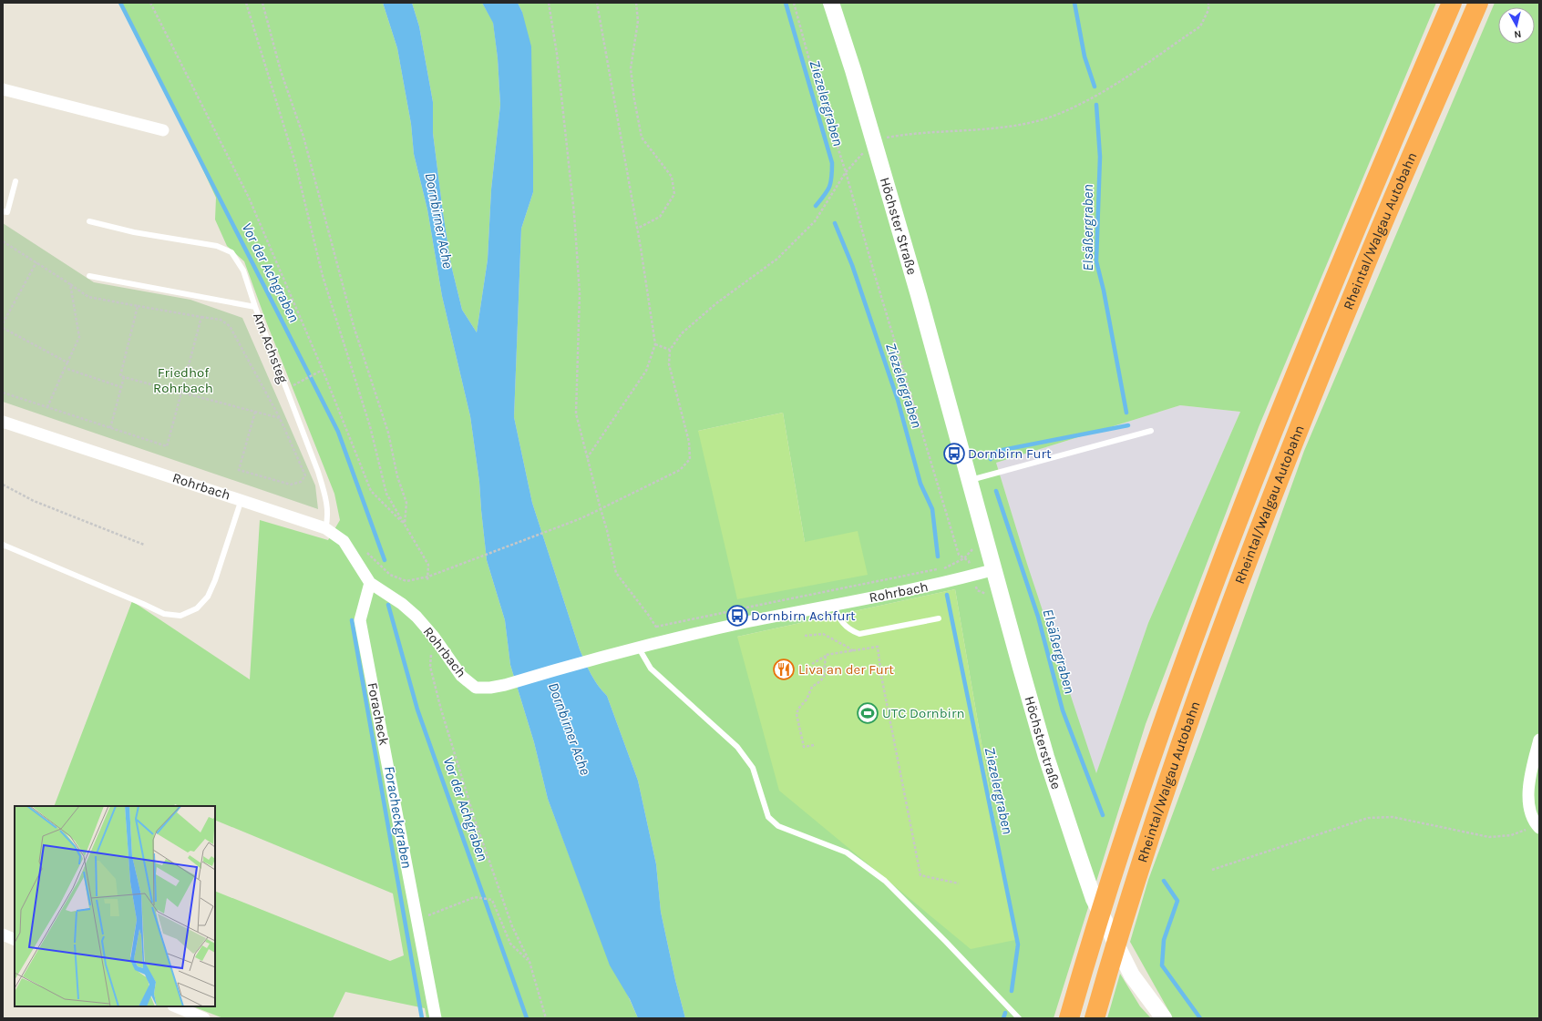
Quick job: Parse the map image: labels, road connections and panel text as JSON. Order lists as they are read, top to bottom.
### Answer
{
  "streets": {
    "highway": ["Rheintal/Walgau Autobahn"],
    "main road": ["Höchster Straße", "Höchsterstraße"],
    "street": ["Rohrbach", "Foracheck"],
    "lane": ["Am Achsteg"]
  },
  "crossings": [
    ["Höchster Straße", "Höchsterstraße"],
    ["Am Achsteg", "Rohrbach"],
    ["Rohrbach", "Foracheck"],
    ["Rohrbach", "Höchsterstraße"]
  ],
  "water": [
    "Ziezelergraben",
    "Dornbirner Ache",
    "Elsäßergraben",
    "Vor der Achgraben",
    "Foracheckgraben"
  ],
  "parks": ["Friedhof Rohrbach"],
  "places": {
    "bus stop": ["Dornbirn Furt", "Dornbirn Achfurt"],
    "restaurant": ["Liva an der Furt"],
    "sports": ["UTC Dornbirn"]
  },
  "north": "bottom"
}
